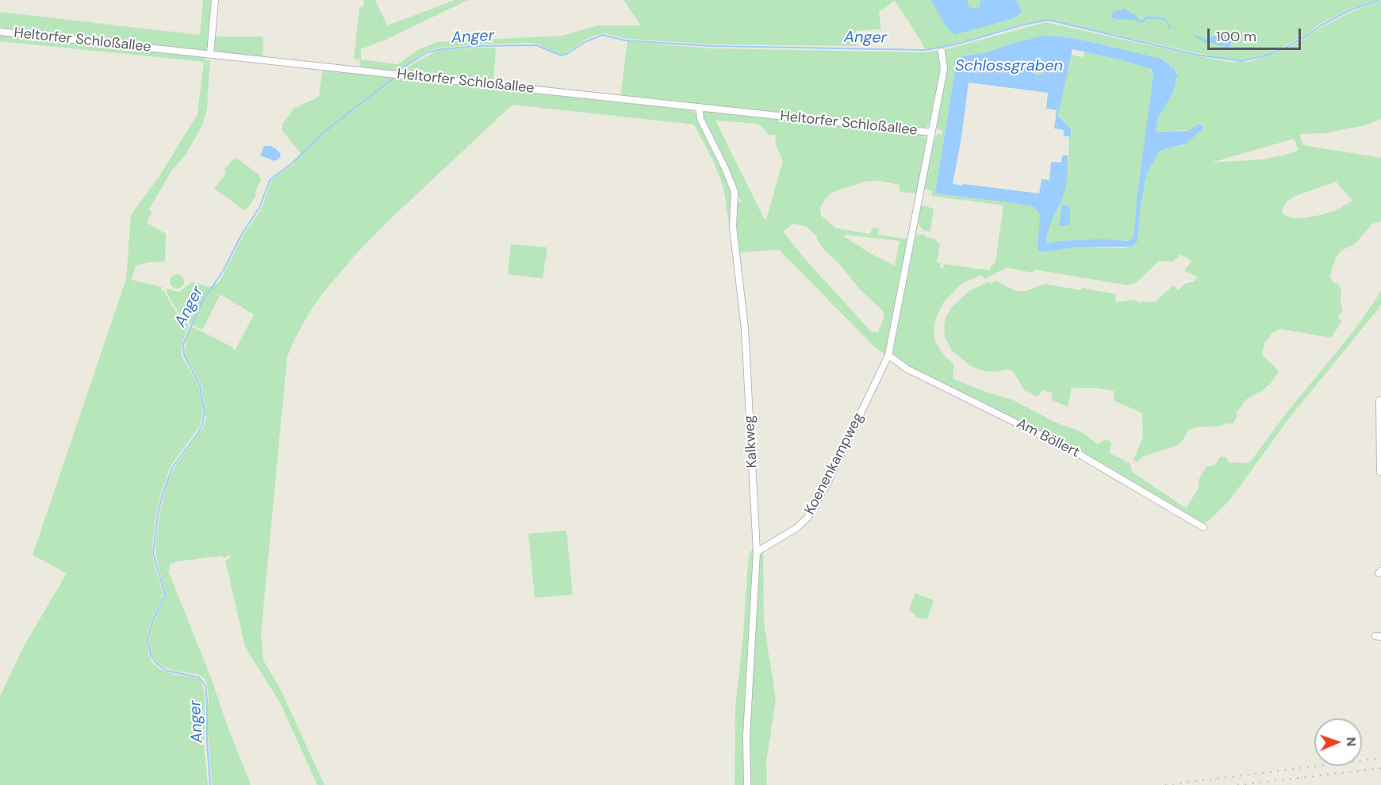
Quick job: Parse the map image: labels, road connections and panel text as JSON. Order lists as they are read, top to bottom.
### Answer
{
  "streets": {
    "street": [
      "Heltorfer Schloßallee",
      "Am Böllert",
      "Kalkweg",
      "Koenenkampweg"
    ]
  },
  "crossings": [
    ["Heltorfer Schloßallee", "Am Böllert"],
    ["Heltorfer Schloßallee", "Kalkweg"],
    ["Heltorfer Schloßallee", "Koenenkampweg"],
    ["Am Böllert", "Koenenkampweg"],
    ["Kalkweg", "Koenenkampweg"]
  ],
  "water": ["Anger", "Schlossgraben"],
  "scale_bar": "100 m",
  "north": "right"
}
